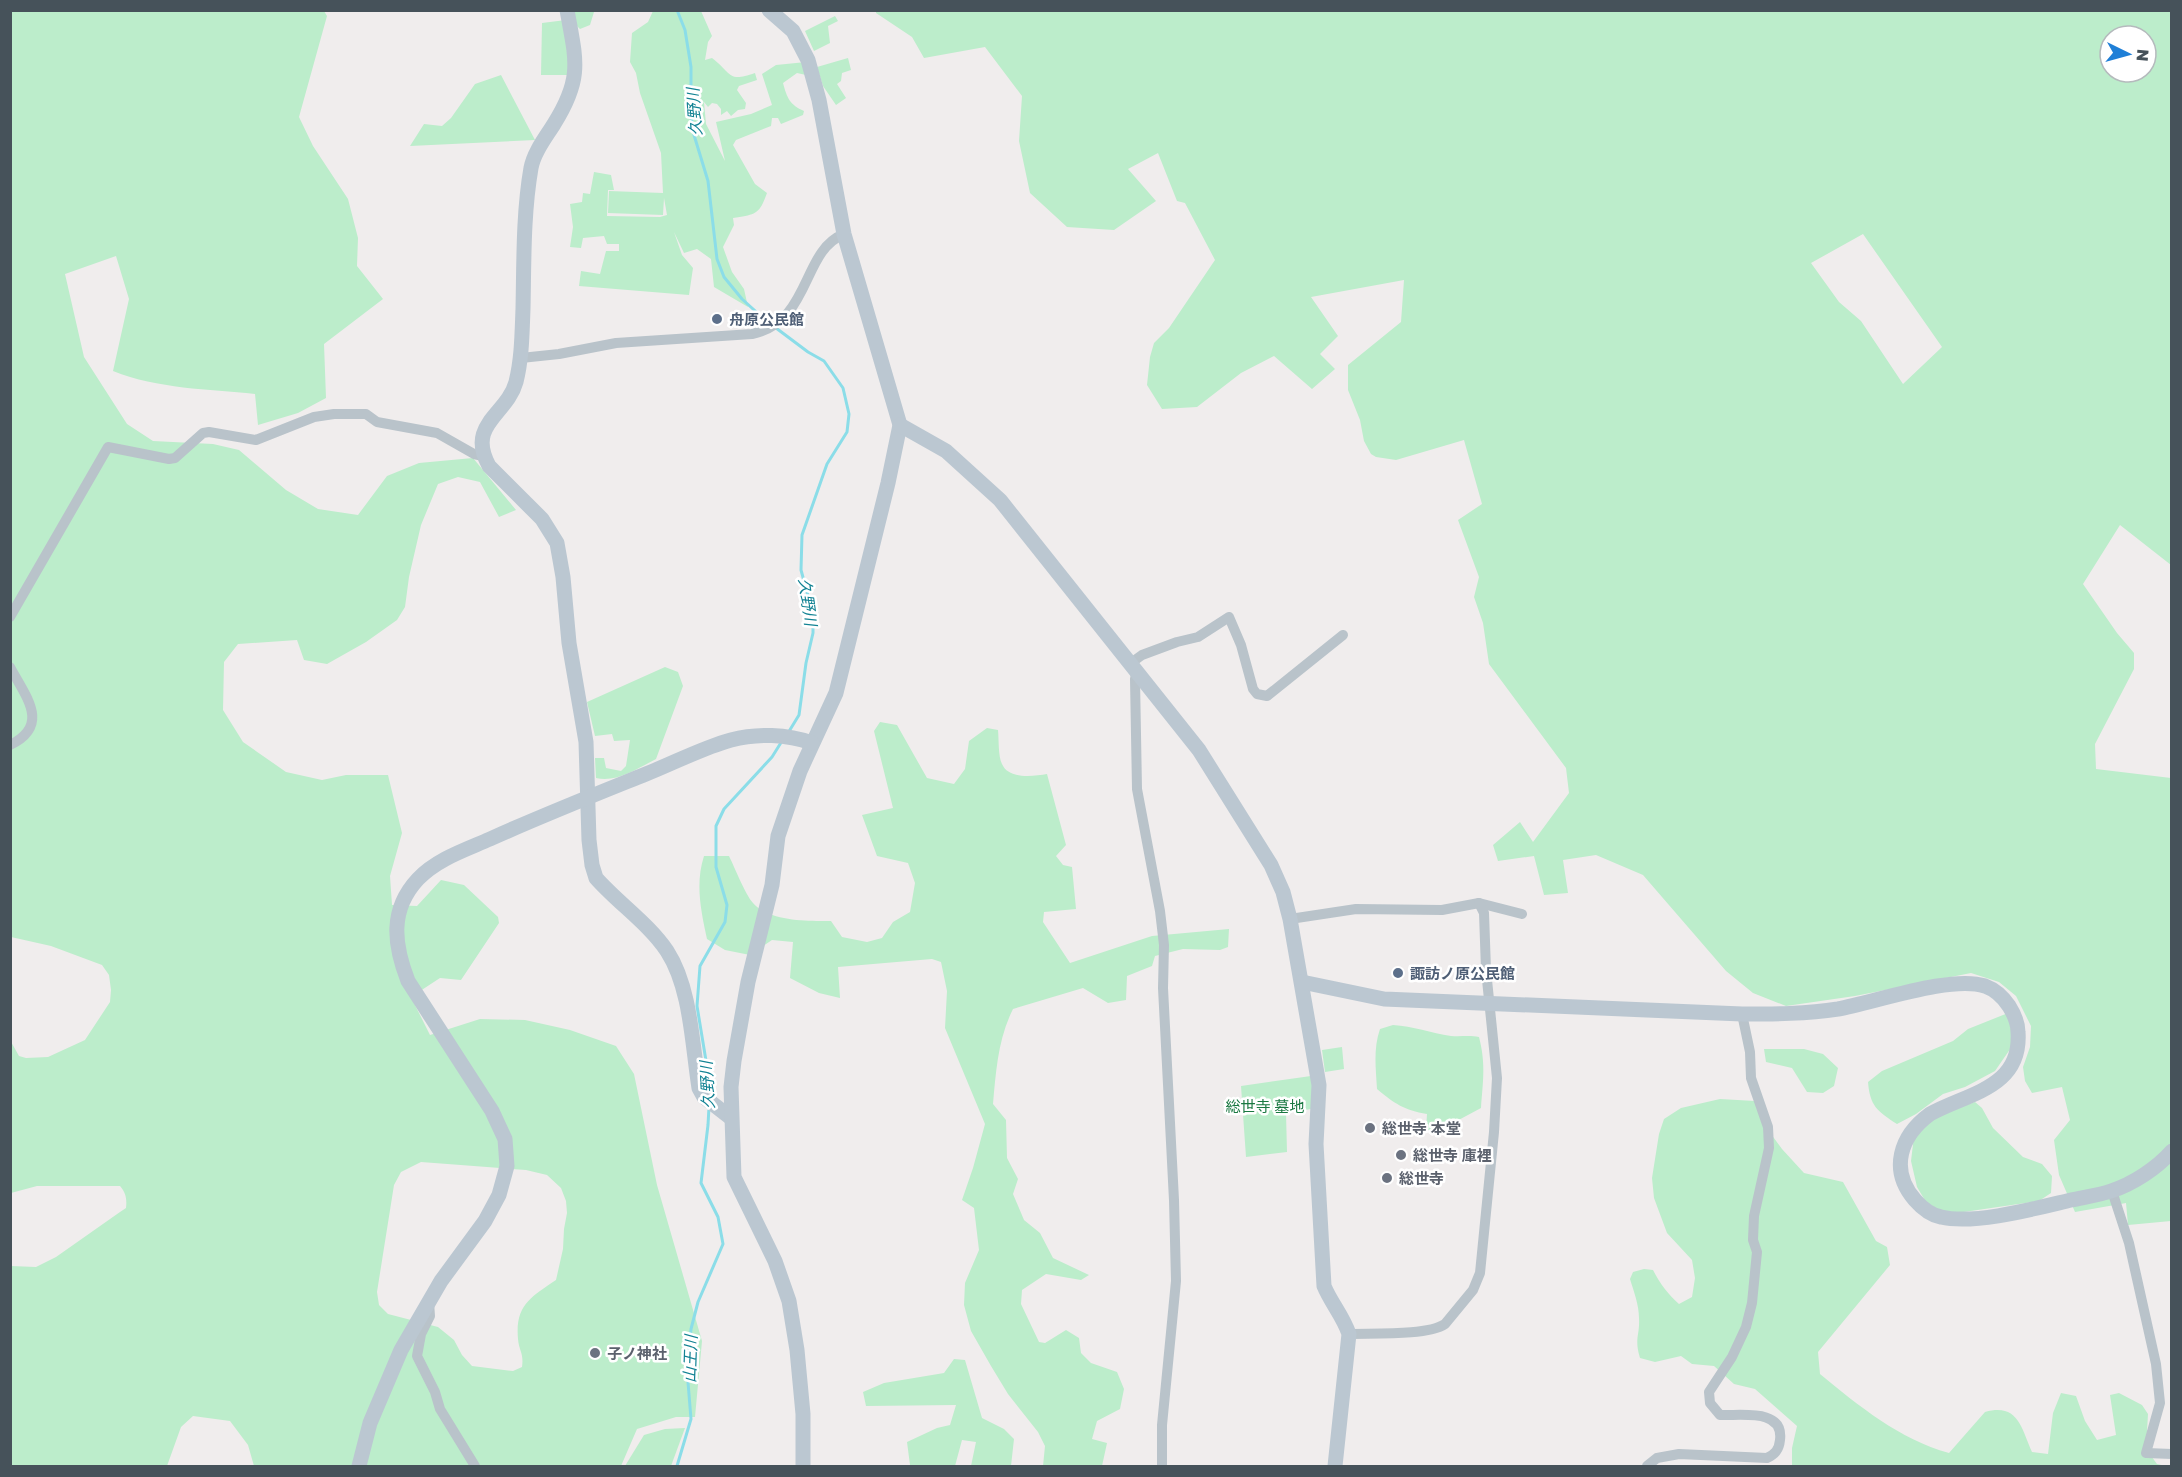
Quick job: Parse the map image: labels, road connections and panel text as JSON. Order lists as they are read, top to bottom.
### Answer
{
  "water": ["久野川", "山王川"],
  "parks": ["総世寺 墓地"],
  "places": [
    "舟原公民館",
    "諏訪ノ原公民館",
    "総世寺 本堂",
    "総世寺 庫裡",
    "総世寺",
    "子ノ神社"
  ],
  "north": "right"
}
